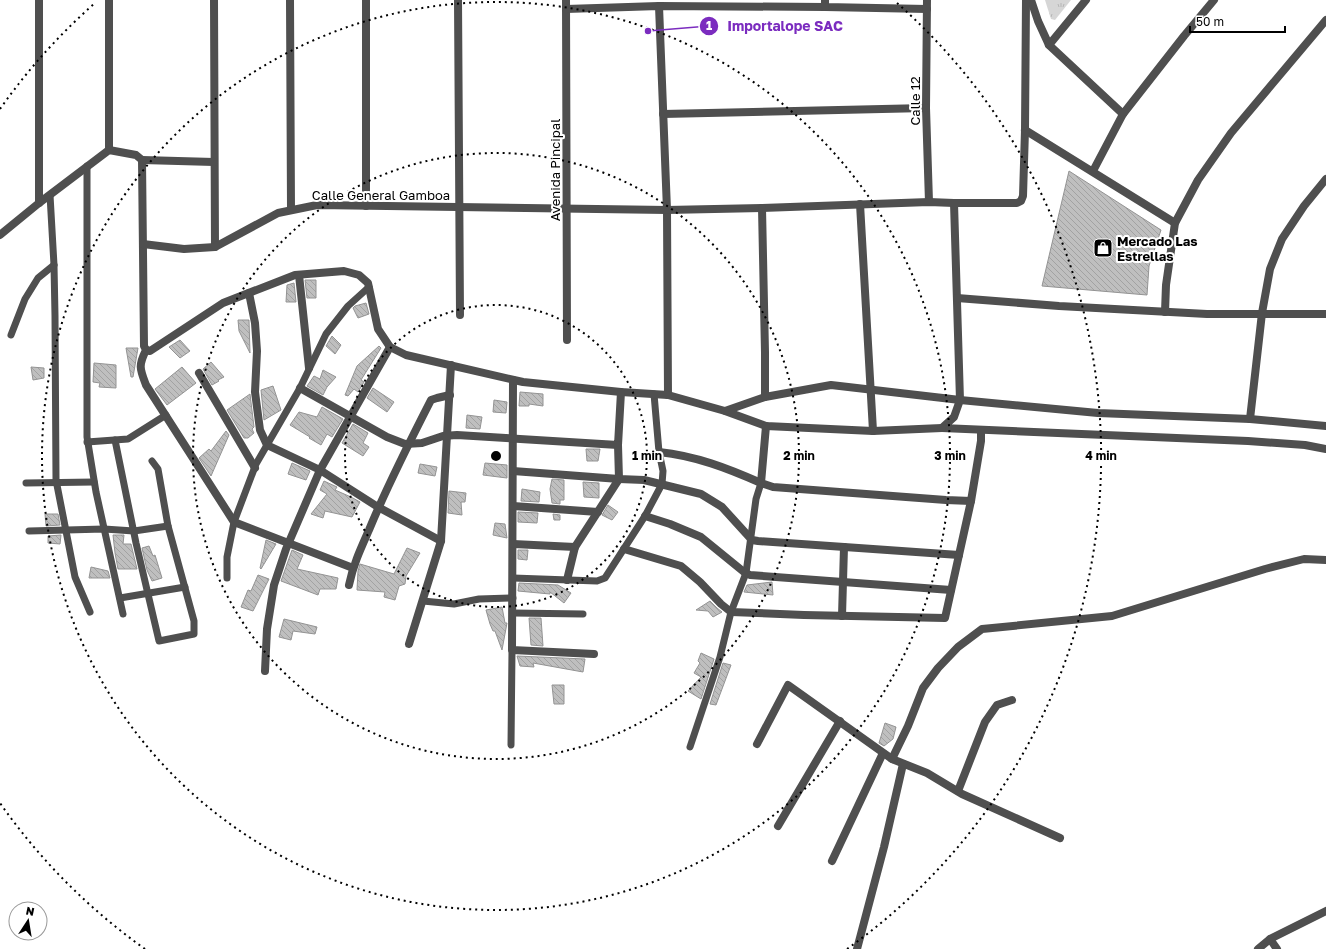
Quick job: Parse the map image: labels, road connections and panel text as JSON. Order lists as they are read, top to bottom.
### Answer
{
  "streets": {
    "street": ["Calle 12", "Avenida Pincipal", "Calle General Gamboa"]
  },
  "crossings": [
    ["Calle 12", "Calle General Gamboa"],
    ["Avenida Pincipal", "Calle General Gamboa"]
  ],
  "places": {
    "other": ["Importalope SAC"],
    "shop": ["Mercado Las Estrellas"]
  },
  "scale_bar": "50 m",
  "north": "top",
  "rings": [
    "1 min",
    "2 min",
    "3 min",
    "4 min"
  ]
}
